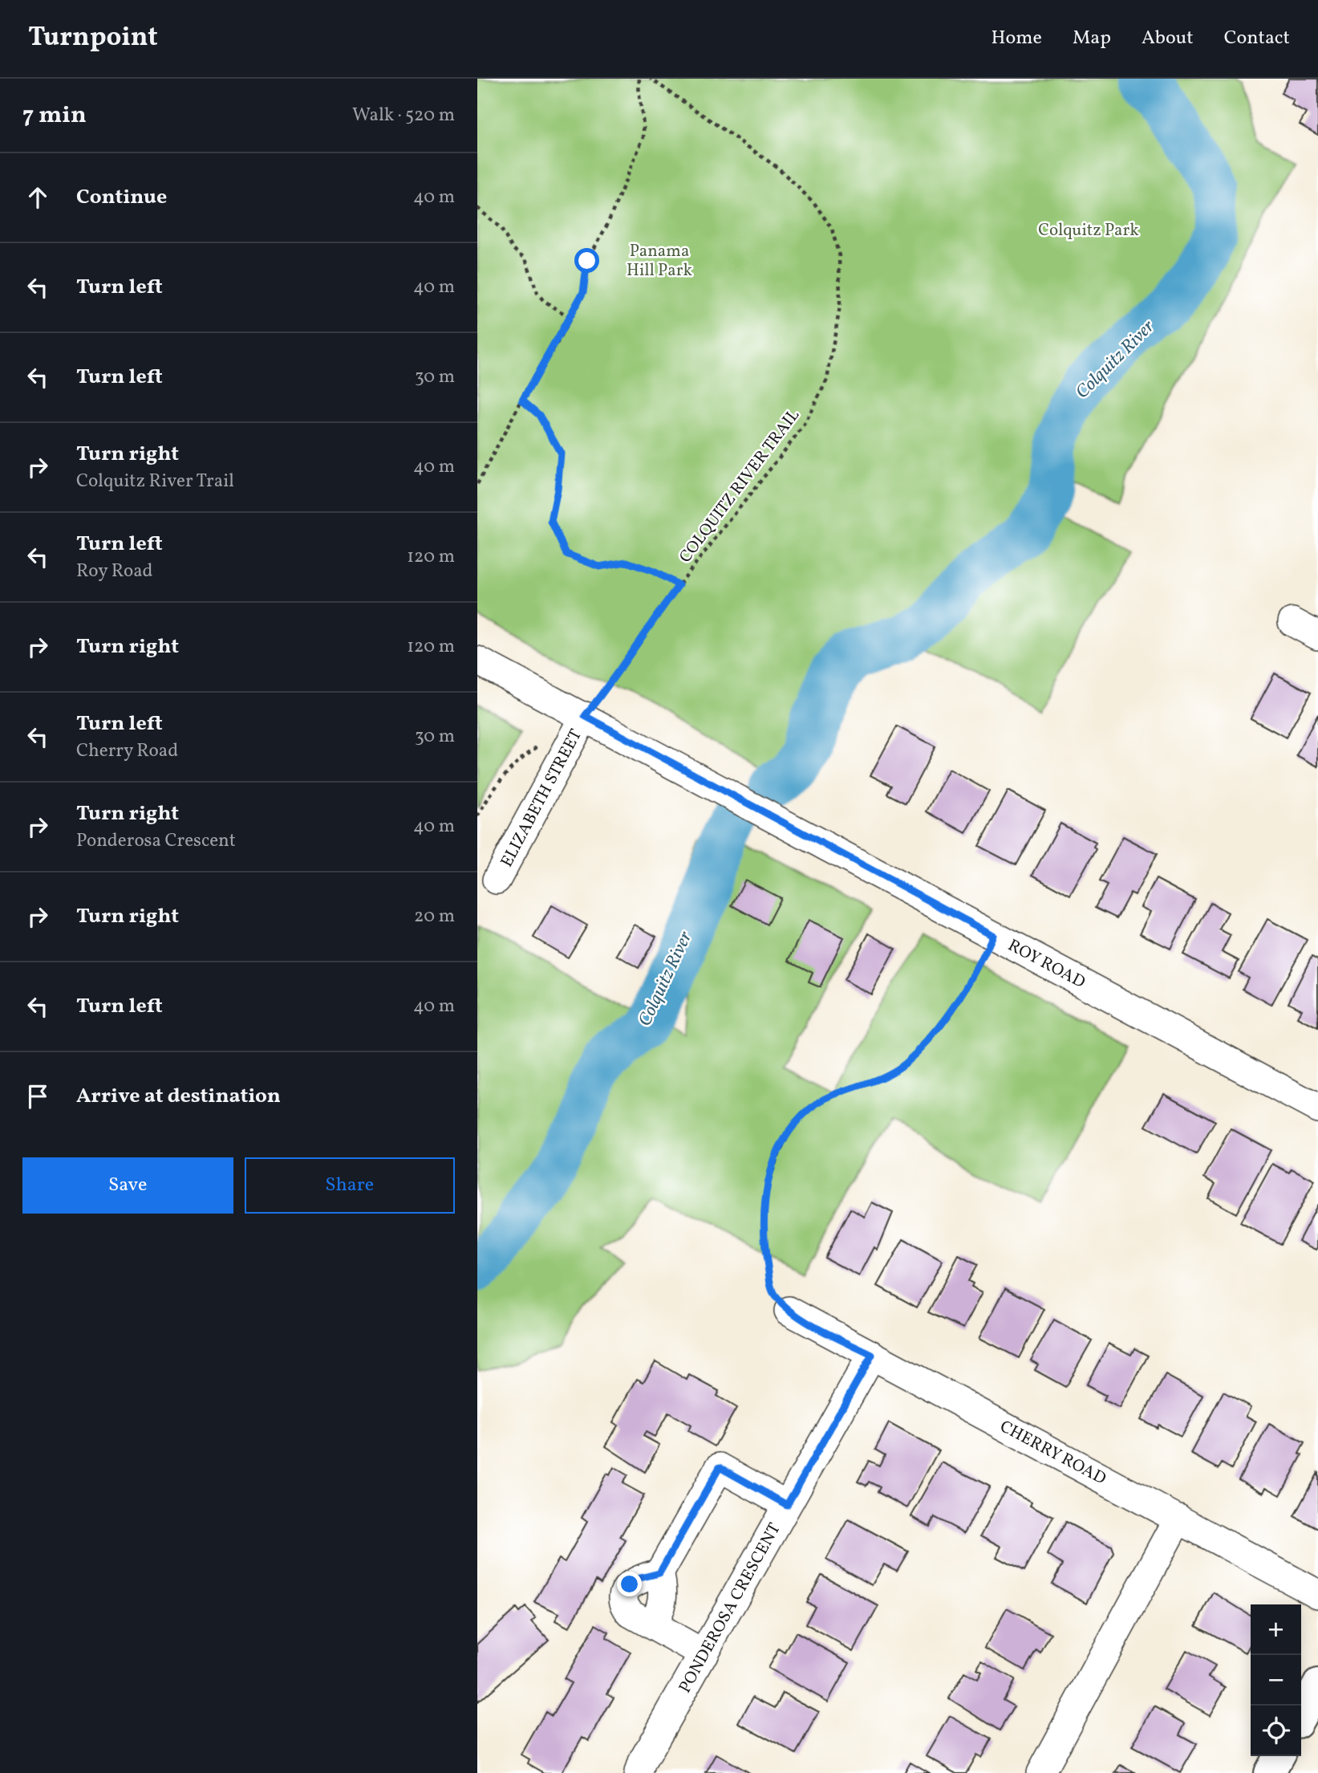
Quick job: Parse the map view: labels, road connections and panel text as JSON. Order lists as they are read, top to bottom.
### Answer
{
  "streets": {
    "street": [
      "ELIZABETH STREET",
      "ROY ROAD",
      "CHERRY ROAD",
      "PONDEROSA CRESCENT"
    ],
    "path": ["COLQUITZ RIVER TRAIL"]
  },
  "crossings": [
    ["COLQUITZ RIVER TRAIL", "ELIZABETH STREET"],
    ["COLQUITZ RIVER TRAIL", "ROY ROAD"],
    ["ELIZABETH STREET", "ROY ROAD"],
    ["CHERRY ROAD", "PONDEROSA CRESCENT"]
  ],
  "water": ["Colquitz River"],
  "parks": ["Colquitz Park", "Panama Hill Park"],
  "page": {
    "header": "Turnpoint",
    "nav": [
      "Home",
      "Map",
      "About",
      "Contact"
    ],
    "heading": ["7 min", "Walk · 520 m"],
    "list": [
      ["Continue", "40 m"],
      ["Turn left", "40 m"],
      ["Turn left", "30 m"],
      ["Turn right", "Colquitz River Trail", "40 m"],
      ["Turn left", "Roy Road", "120 m"],
      ["Turn right", "120 m"],
      ["Turn left", "Cherry Road", "30 m"],
      ["Turn right", "Ponderosa Crescent", "40 m"],
      ["Turn right", "20 m"],
      ["Turn left", "40 m"],
      "Arrive at destination"
    ],
    "buttons": ["Save", "Share"],
    "map_buttons": ["+", "−"]
  }
}
